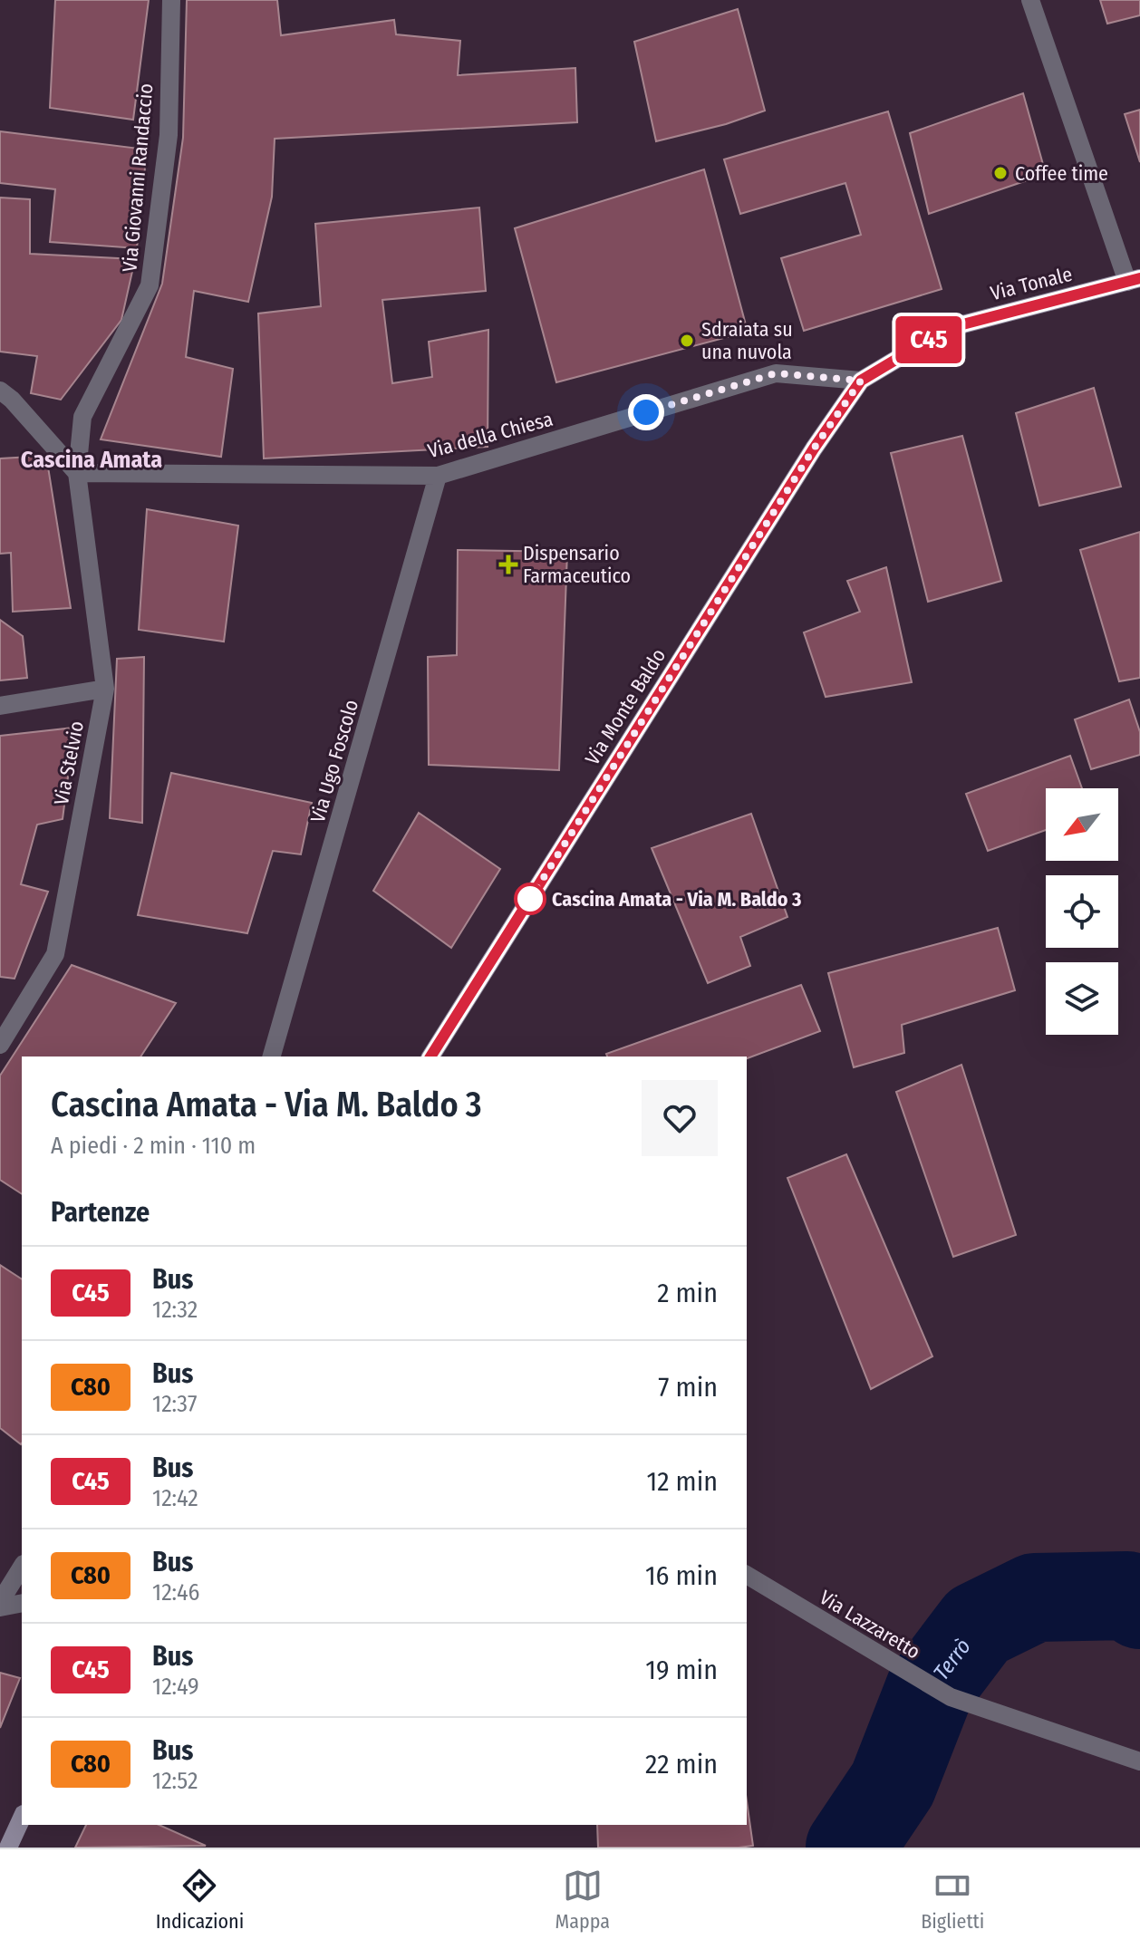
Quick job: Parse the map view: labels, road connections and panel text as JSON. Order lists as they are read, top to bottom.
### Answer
{
  "streets": {
    "street": [
      "Via Giovanni Randaccio",
      "Via Tonale",
      "Via della Chiesa",
      "Via Monte Baldo",
      "Via Ugo Foscolo",
      "Via Stelvio",
      "Via Lazzaretto"
    ]
  },
  "crossings": [
    ["Via Giovanni Randaccio", "Via della Chiesa"],
    ["Via Giovanni Randaccio", "Via Stelvio"],
    ["Via Tonale", "Via della Chiesa"],
    ["Via Tonale", "Via Monte Baldo"],
    ["Via della Chiesa", "Via Monte Baldo"],
    ["Via della Chiesa", "Via Ugo Foscolo"],
    ["Via della Chiesa", "Via Stelvio"]
  ],
  "districts": ["Cascina Amata"],
  "water": ["Terrò"],
  "places": {
    "other": ["Coffee time", "Sdraiata su una nuvola", "Cascina Amata - Via M. Baldo 3"],
    "health": ["Dispensario Farmaceutico"]
  },
  "lines": ["bus line C45"],
  "north": "bottom left",
  "page": {
    "on_map": "C45",
    "heading": [
      ["Cascina Amata - Via M. Baldo 3", "A piedi · 2 min · 110 m"],
      "Partenze"
    ],
    "list": [
      {
        "mark": "C45",
        "name": "Bus",
        "note": "12:32",
        "value": "2 min"
      },
      {
        "mark": "C80",
        "name": "Bus",
        "note": "12:37",
        "value": "7 min"
      },
      {
        "mark": "C45",
        "name": "Bus",
        "note": "12:42",
        "value": "12 min"
      },
      {
        "mark": "C80",
        "name": "Bus",
        "note": "12:46",
        "value": "16 min"
      },
      {
        "mark": "C45",
        "name": "Bus",
        "note": "12:49",
        "value": "19 min"
      },
      {
        "mark": "C80",
        "name": "Bus",
        "note": "12:52",
        "value": "22 min"
      }
    ],
    "tabs": ["Indicazioni", "Mappa", "Biglietti"]
  }
}
